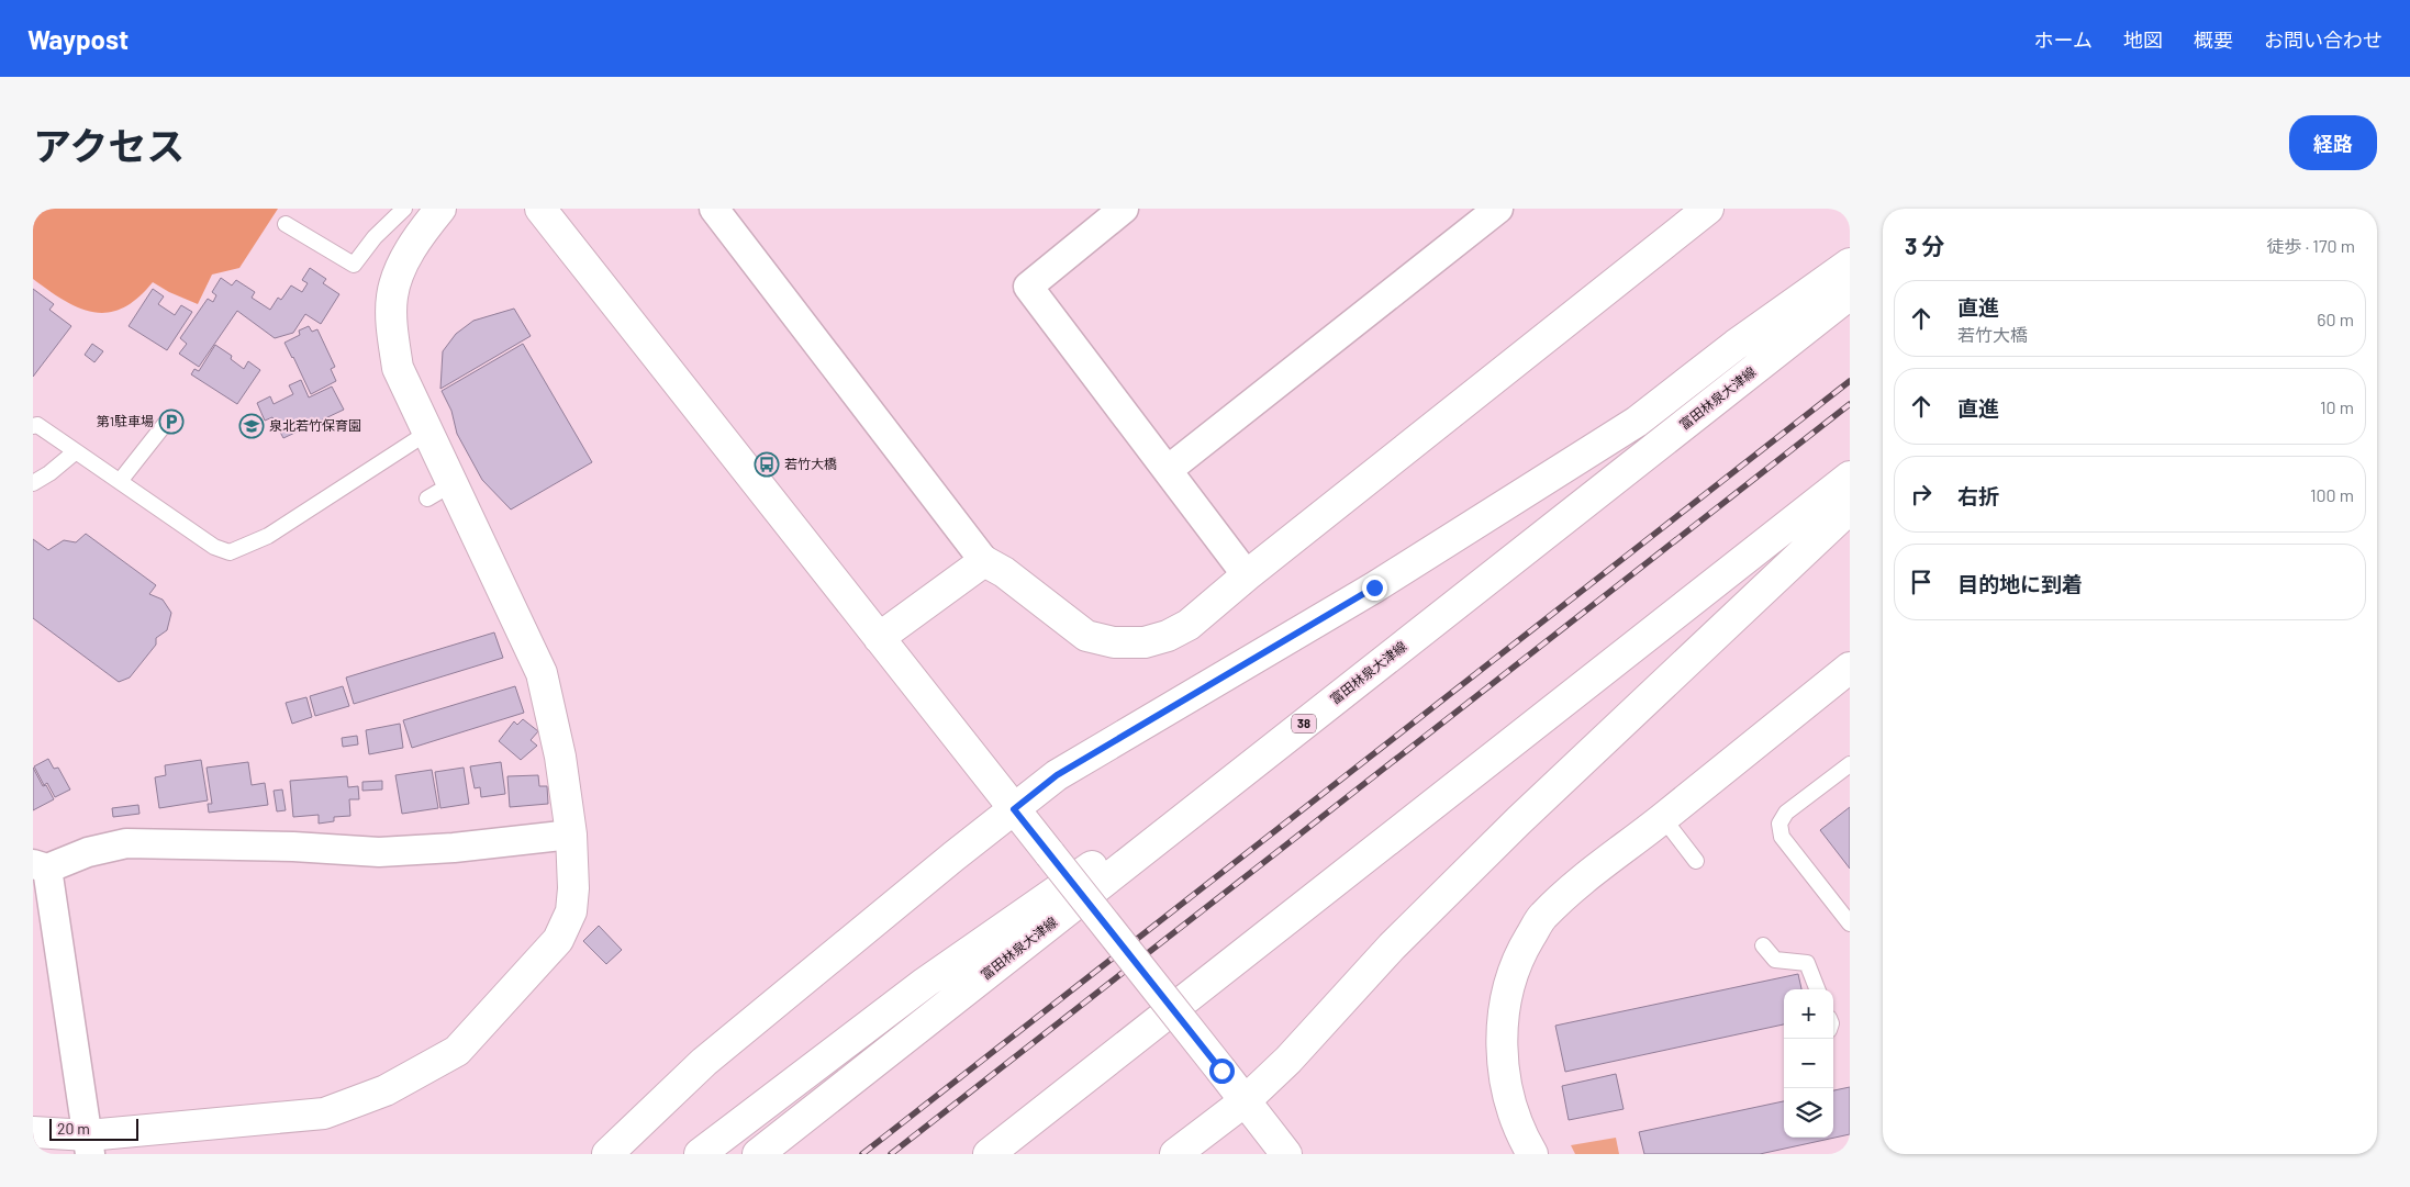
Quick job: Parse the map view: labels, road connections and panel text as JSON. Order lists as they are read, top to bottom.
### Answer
{
  "streets": {
    "main road": ["富田林泉大津線", "38"]
  },
  "places": {
    "parking": ["第1駐車場"],
    "school or university": ["泉北若竹保育園"],
    "bus stop": ["若竹大橋"]
  },
  "scale_bar": "20 m",
  "page": {
    "header": "Waypost",
    "nav": [
      "ホーム",
      "地図",
      "概要",
      "お問い合わせ"
    ],
    "title": "アクセス",
    "buttons": "経路",
    "heading": ["3 分", "徒歩 · 170 m"],
    "list": [
      ["直進", "若竹大橋", "60 m"],
      ["直進", "10 m"],
      ["右折", "100 m"],
      "目的地に到着"
    ],
    "map_buttons": ["+", "−"],
    "scale": "20 m"
  }
}
